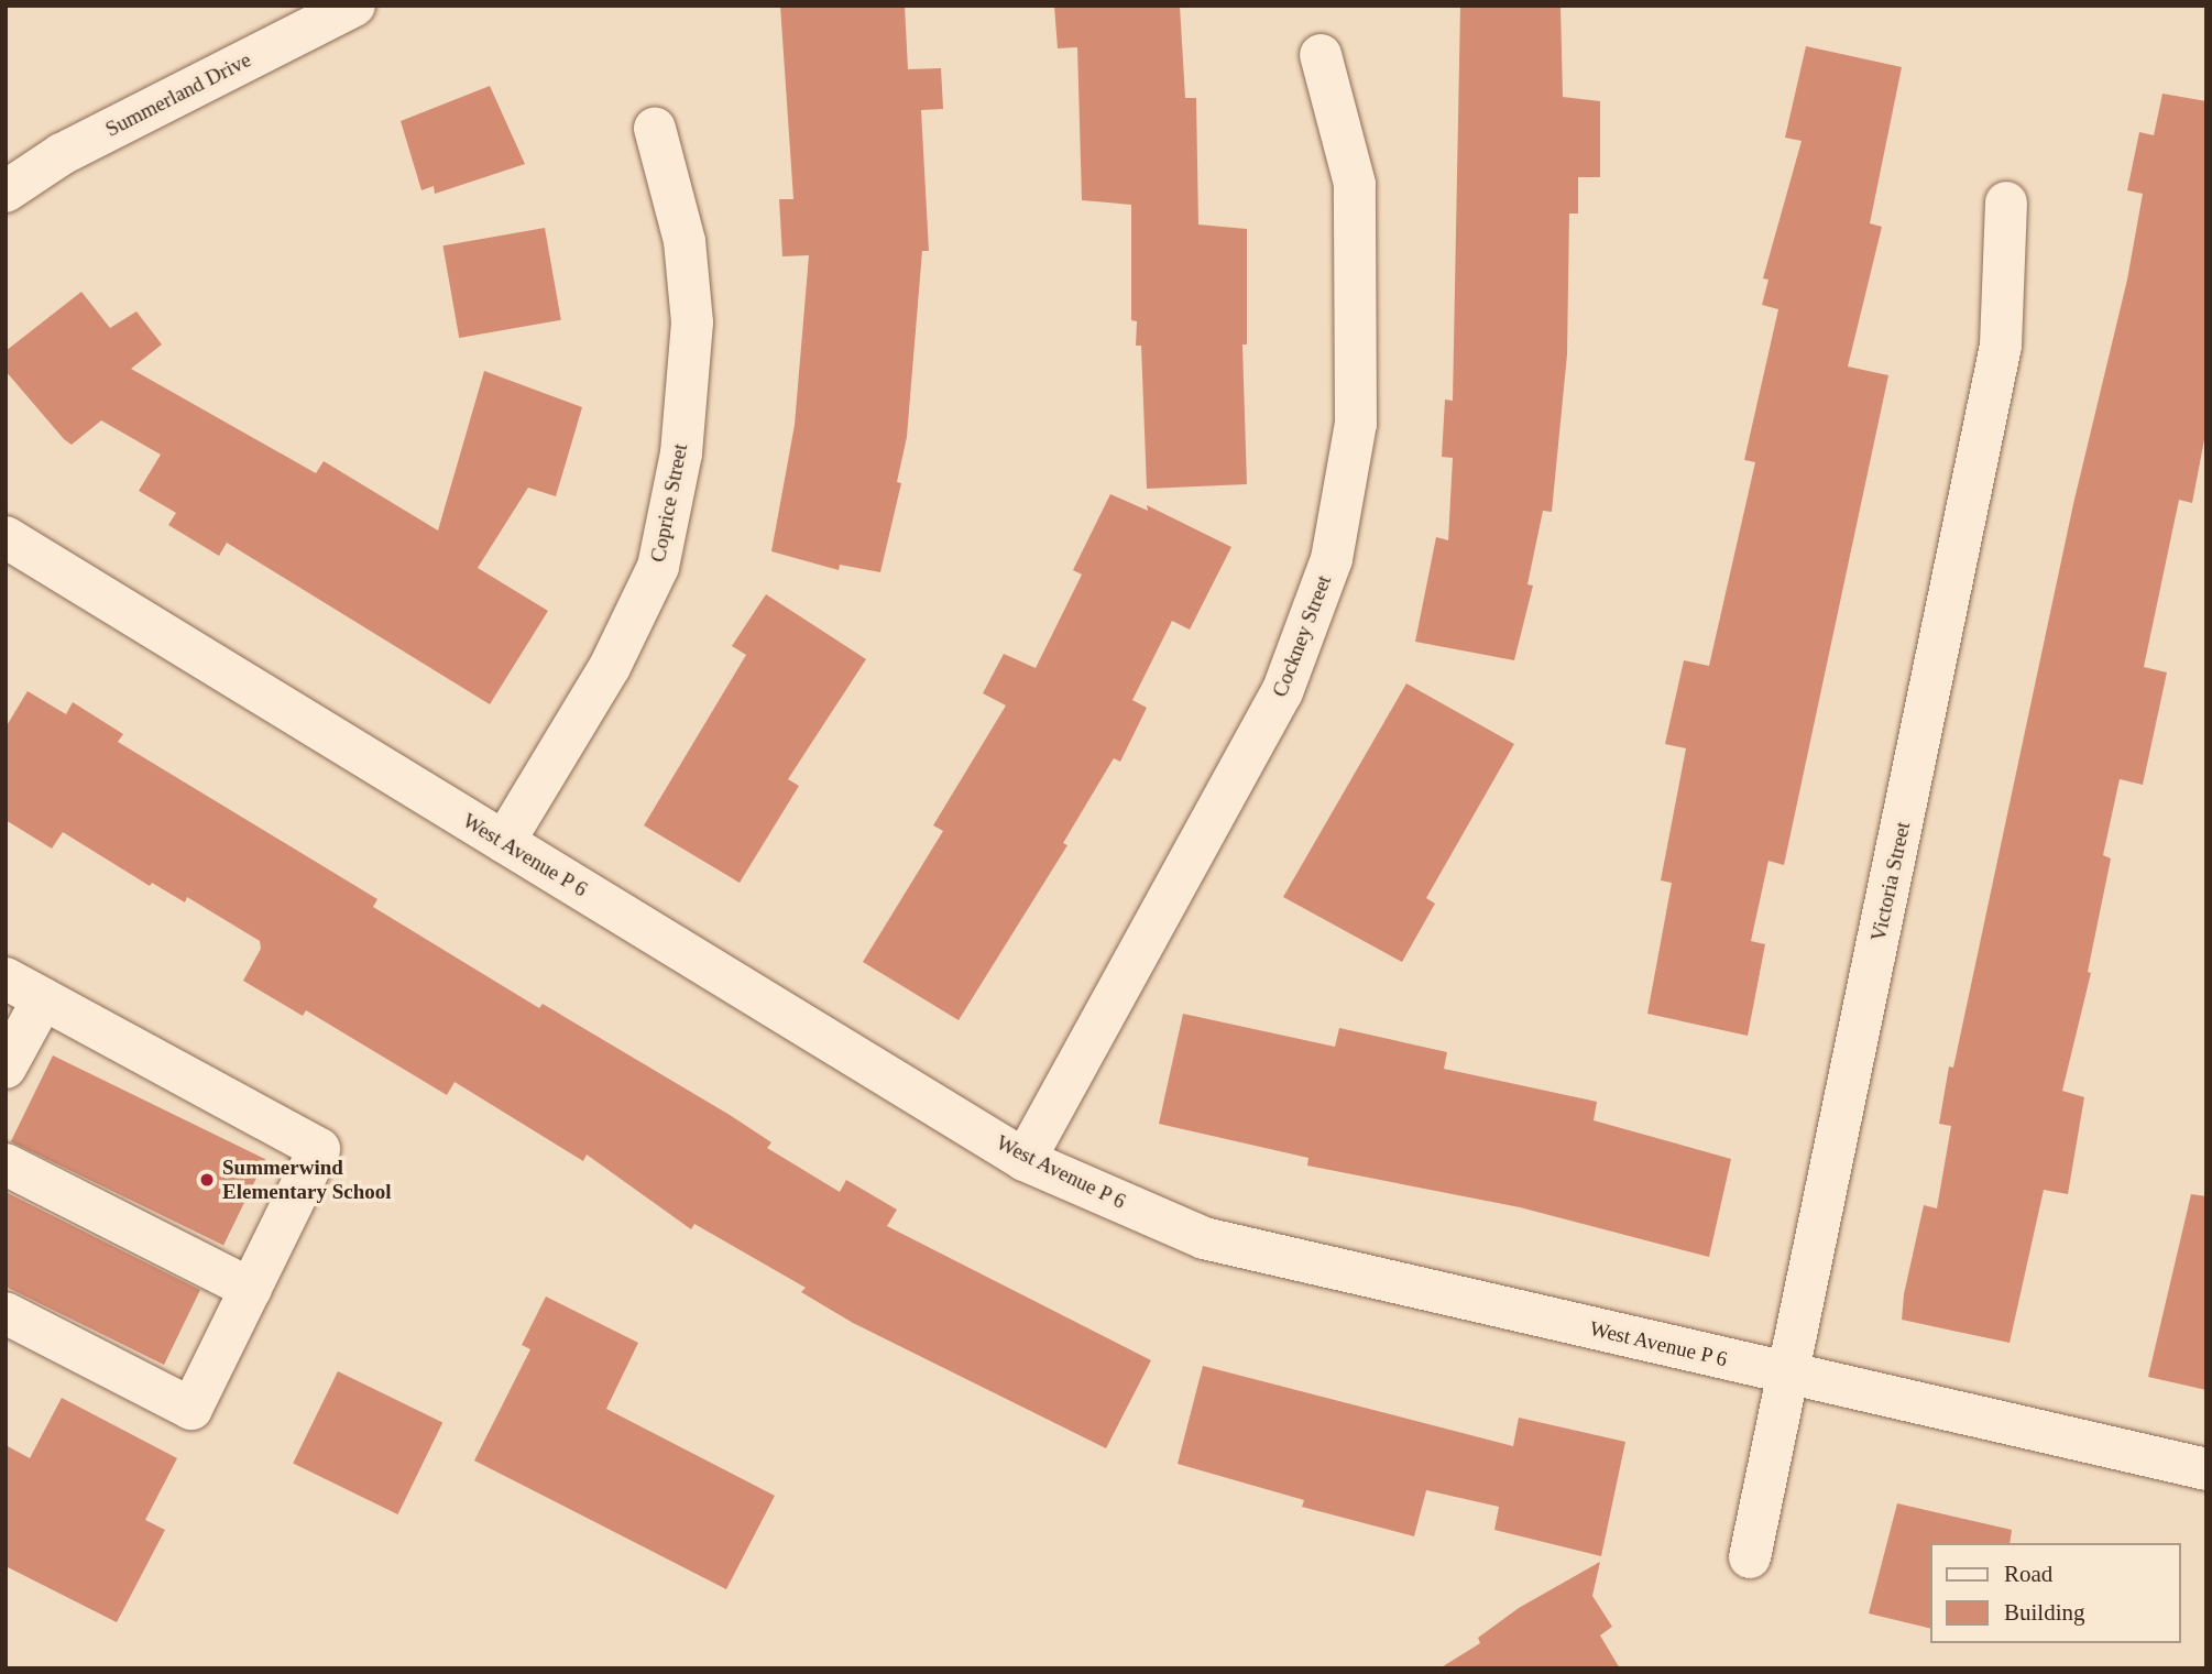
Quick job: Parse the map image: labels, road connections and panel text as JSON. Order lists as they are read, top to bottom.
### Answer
{
  "streets": {
    "street": [
      "Summerland Drive",
      "Coprice Street",
      "Cockney Street",
      "West Avenue P 6",
      "Victoria Street"
    ]
  },
  "crossings": [
    ["Coprice Street", "West Avenue P 6"],
    ["Cockney Street", "West Avenue P 6"],
    ["West Avenue P 6", "Victoria Street"]
  ],
  "places": ["Summerwind Elementary School"],
  "legend": ["Road", "Building"]
}
